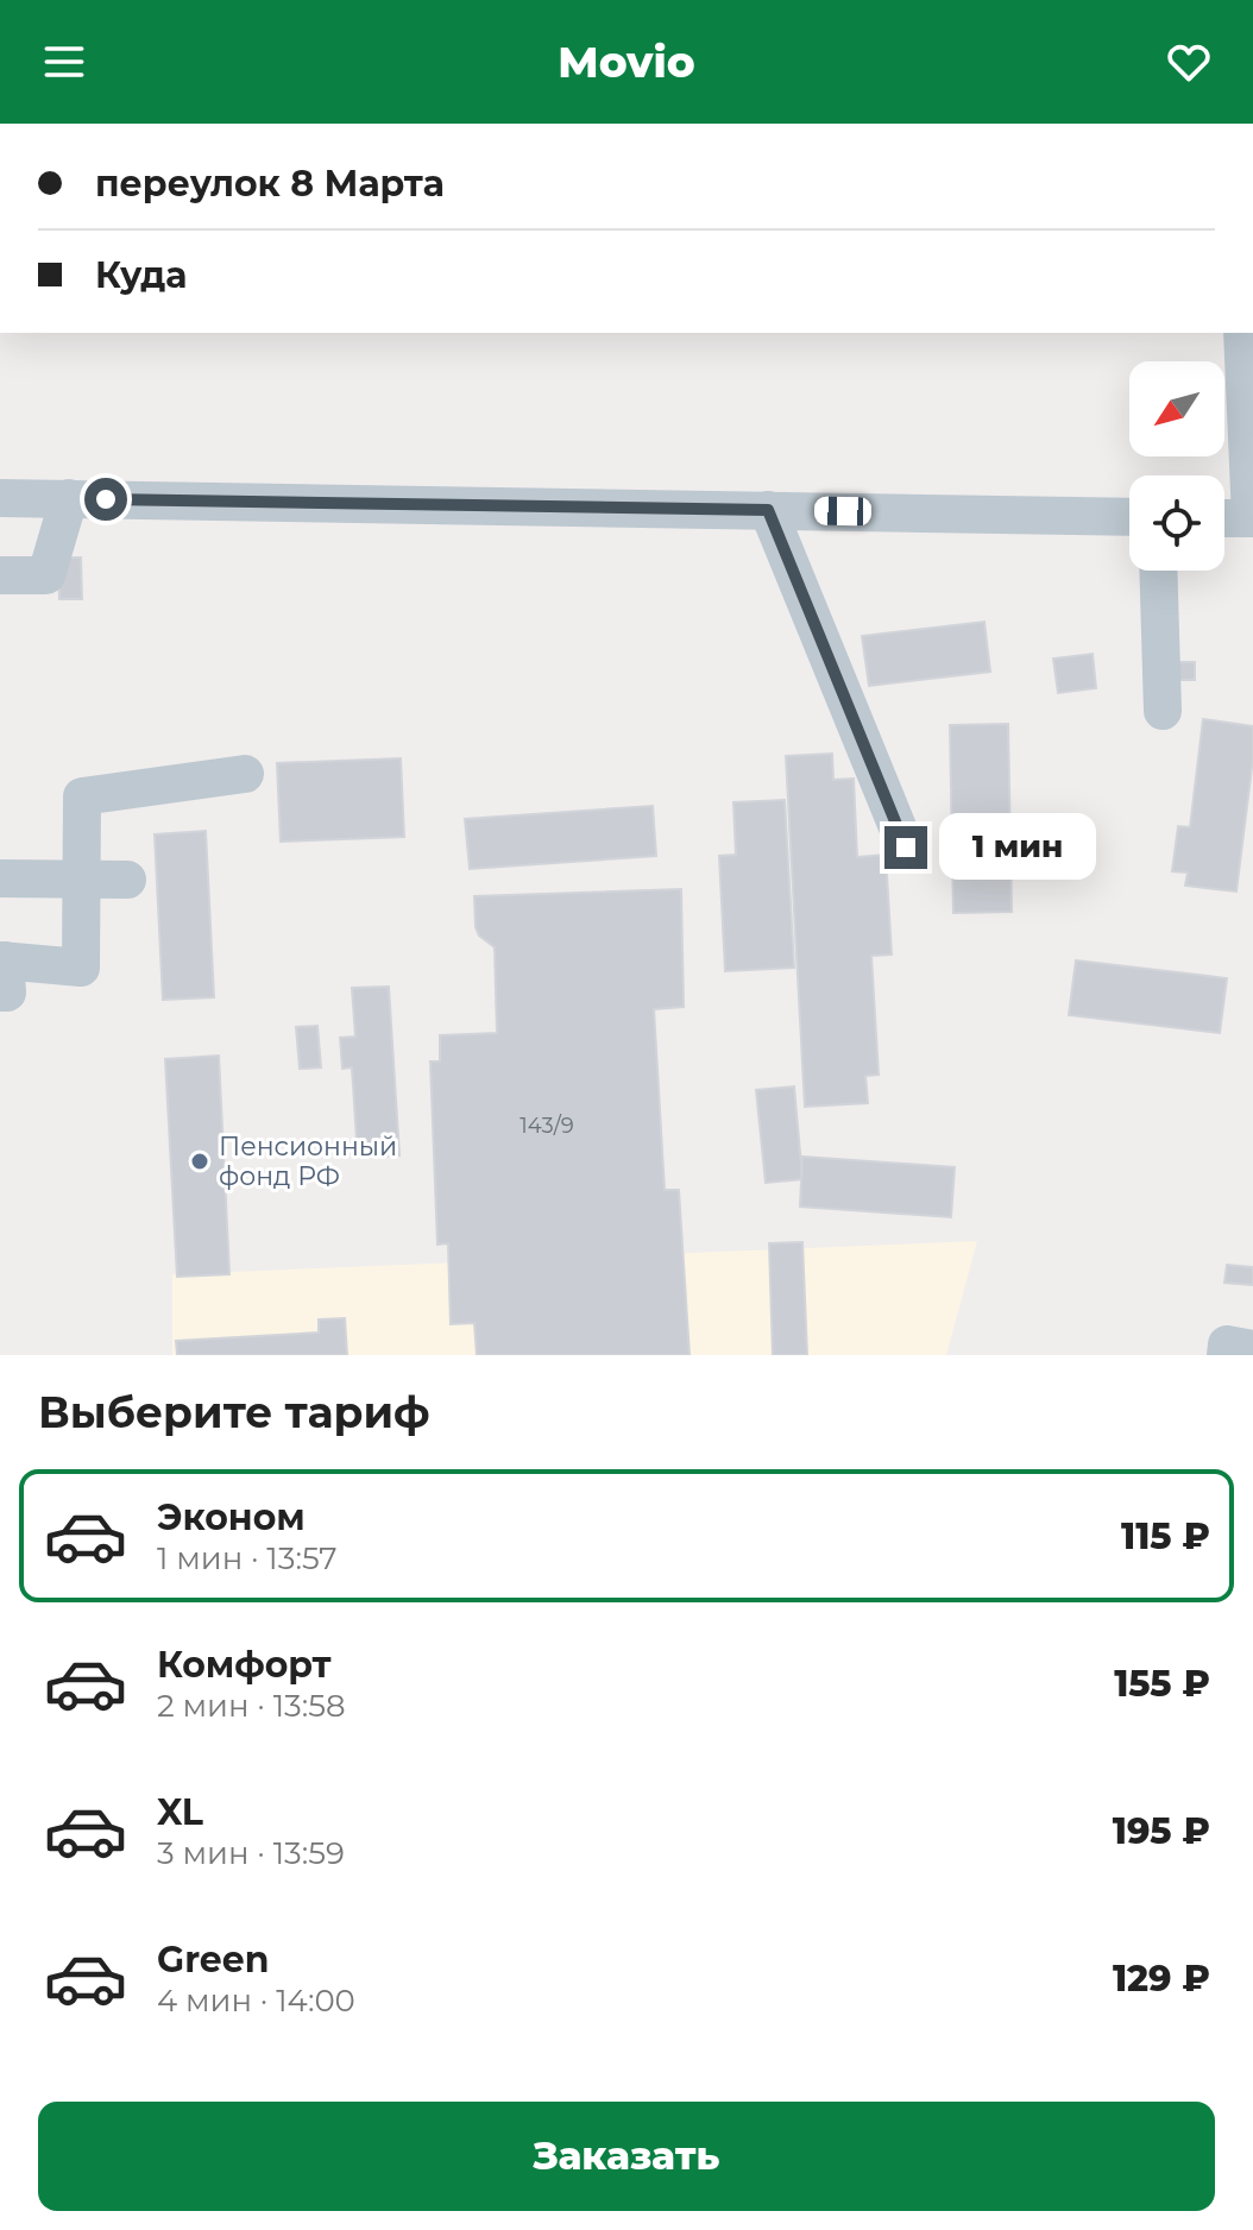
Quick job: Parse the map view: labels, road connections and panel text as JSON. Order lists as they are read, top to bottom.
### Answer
{
  "places": ["Пенсионный фонд РФ"],
  "house_numbers": ["143/9"],
  "north": "bottom left",
  "page": {
    "header": "Movio",
    "banner": ["переулок 8 Марта", "Куда"],
    "bubble": "1 мин",
    "heading": "Выберите тариф",
    "list": [
      {
        "name": "Эконом",
        "note": "1 мин · 13:57",
        "value": "115 ₽"
      },
      {
        "name": "Комфорт",
        "note": "2 мин · 13:58",
        "value": "155 ₽"
      },
      {
        "name": "XL",
        "note": "3 мин · 13:59",
        "value": "195 ₽"
      },
      {
        "name": "Green",
        "note": "4 мин · 14:00",
        "value": "129 ₽"
      }
    ],
    "buttons": "Заказать"
  }
}
